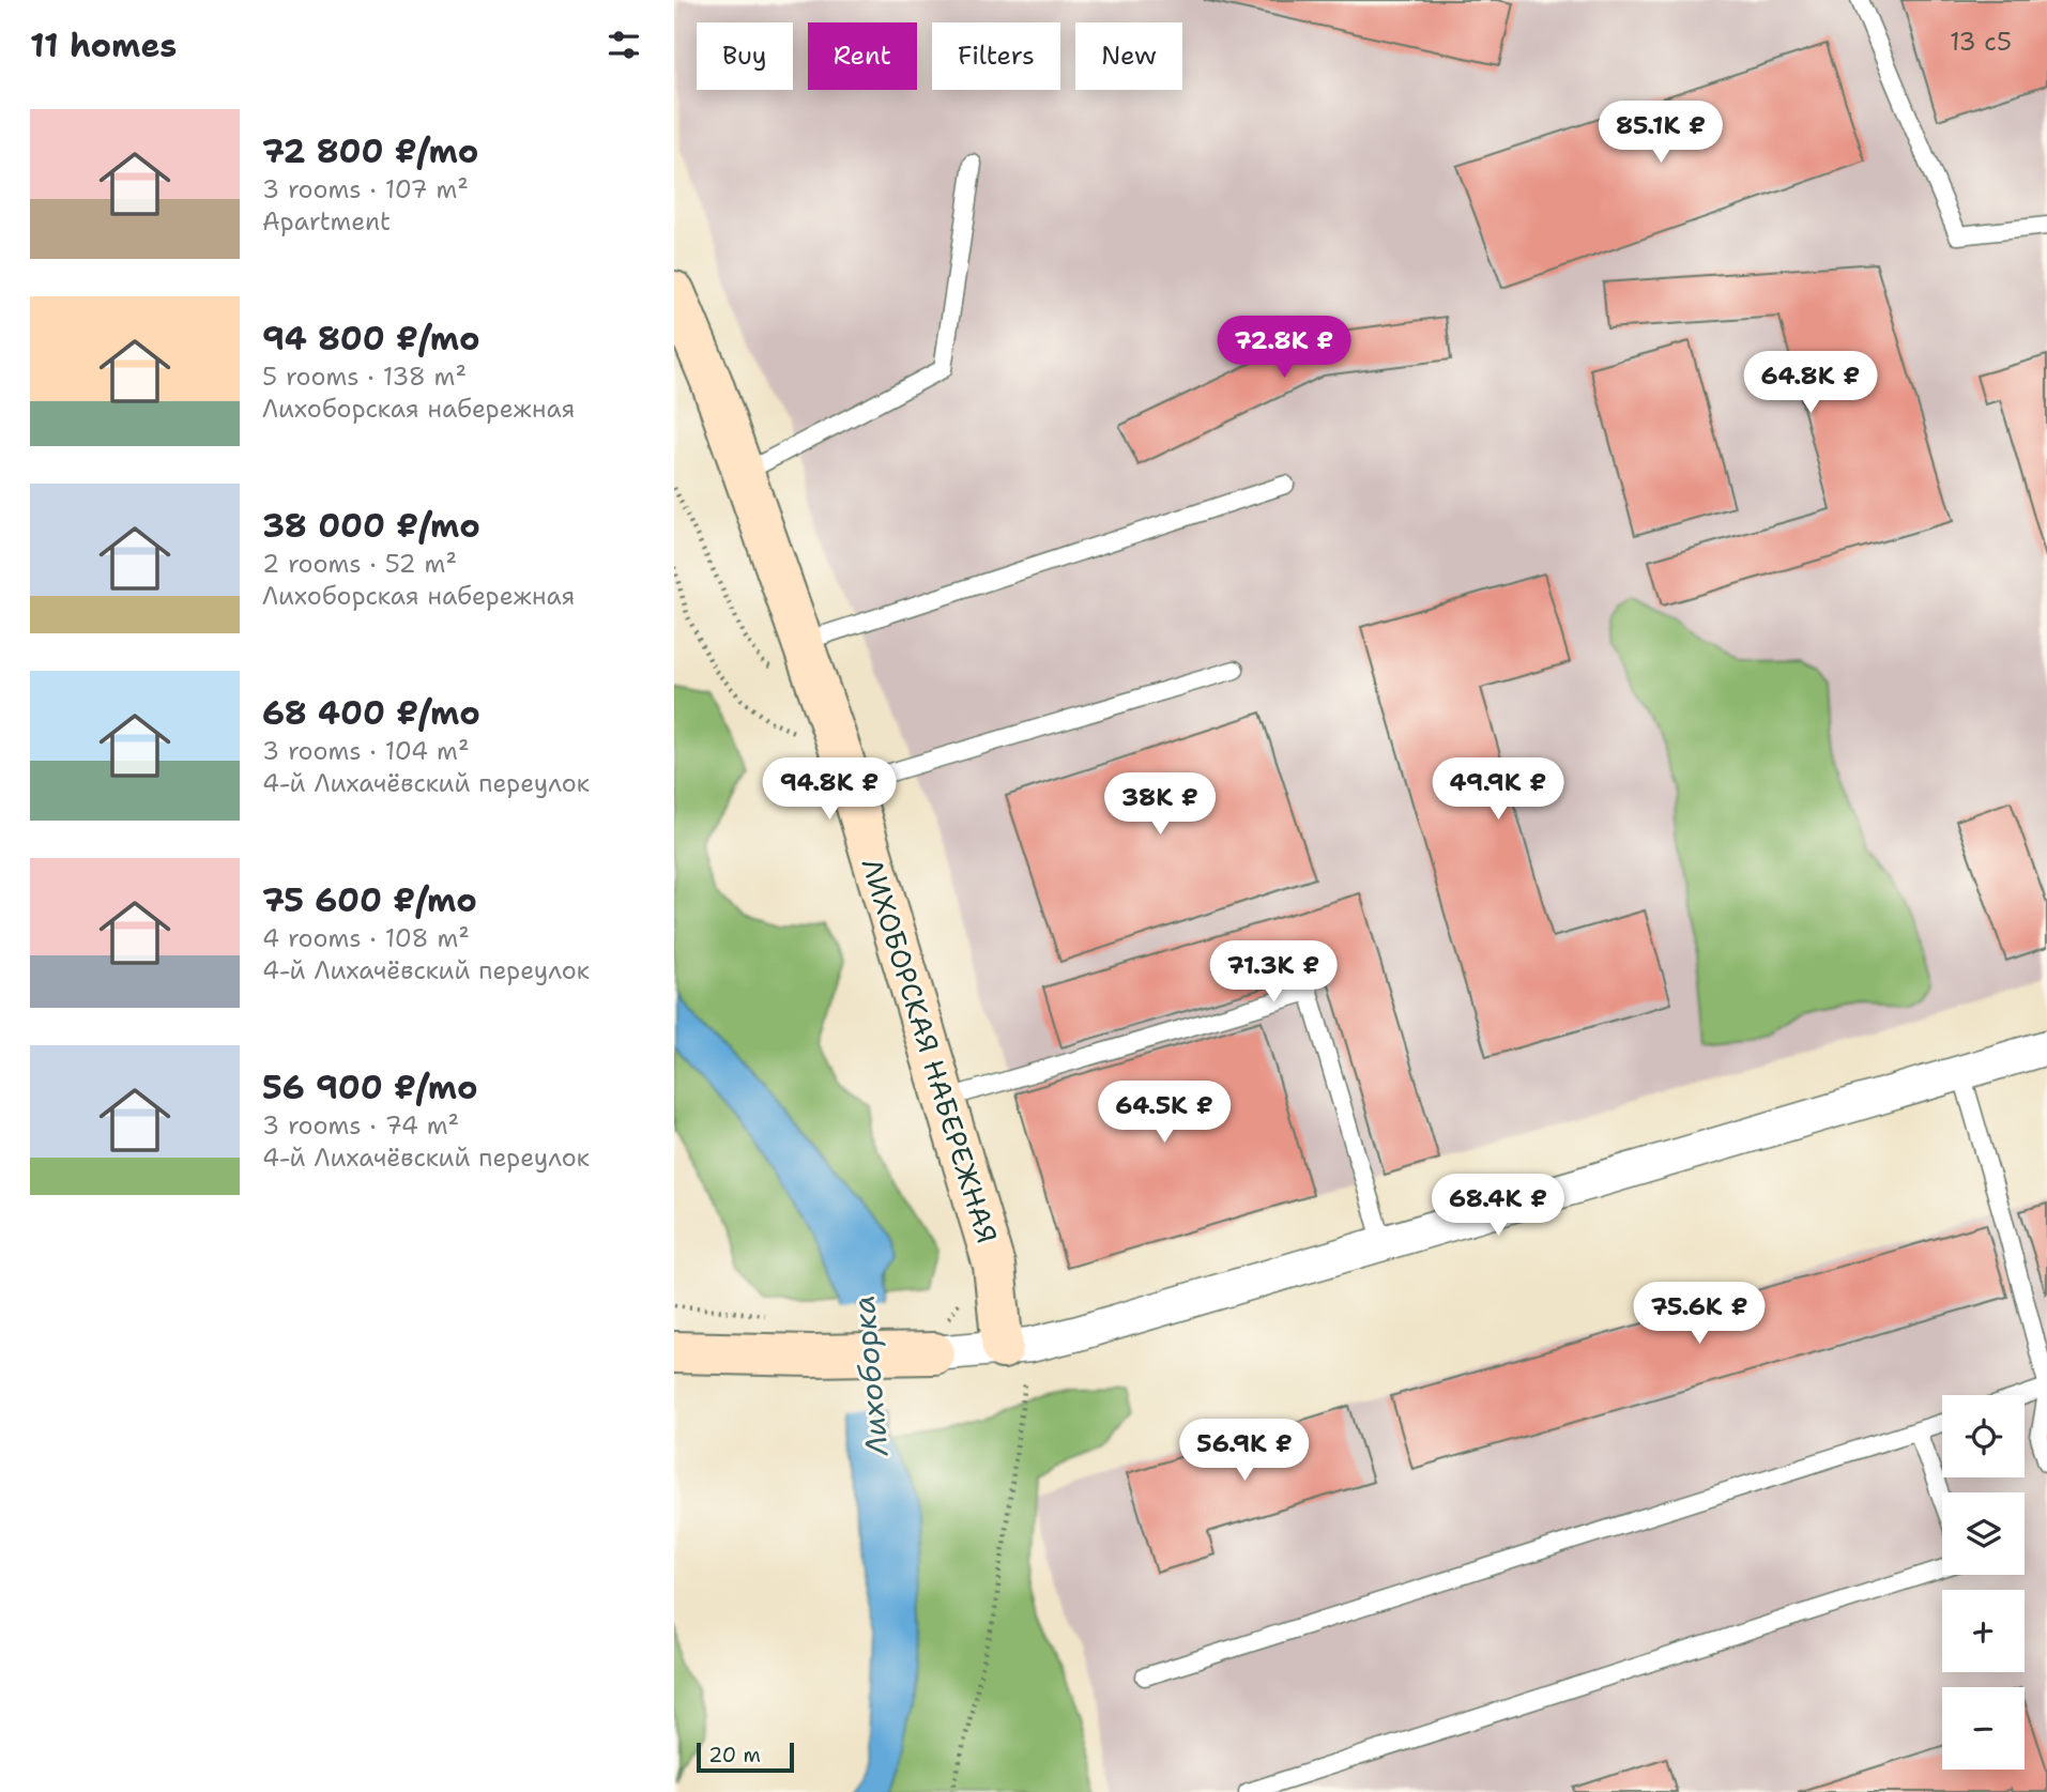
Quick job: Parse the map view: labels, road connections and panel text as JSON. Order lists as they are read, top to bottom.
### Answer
{
  "streets": {
    "street": ["ЛИХОБОРСКАЯ НАБЕРЕЖНАЯ"]
  },
  "water": ["Лихоборка"],
  "house_numbers": ["13 с5"],
  "scale_bar": "20 m",
  "page": {
    "heading": "11 homes",
    "chip": [
      "Buy",
      "Rent",
      "Filters",
      "New"
    ],
    "list": [
      {
        "name": "72 800 ₽/mo",
        "note": "3 rooms · 107 m² · Apartment"
      },
      {
        "name": "94 800 ₽/mo",
        "note": "5 rooms · 138 m² · Лихоборская набережная"
      },
      {
        "name": "38 000 ₽/mo",
        "note": "2 rooms · 52 m² · Лихоборская набережная"
      },
      {
        "name": "68 400 ₽/mo",
        "note": "3 rooms · 104 m² · 4-й Лихачёвский переулок"
      },
      {
        "name": "75 600 ₽/mo",
        "note": "4 rooms · 108 m² · 4-й Лихачёвский переулок"
      },
      {
        "name": "56 900 ₽/mo",
        "note": "3 rooms · 74 m² · 4-й Лихачёвский переулок"
      }
    ],
    "price": [
      "85.1K ₽",
      "72.8K ₽",
      "64.8K ₽",
      "94.8K ₽",
      "49.9K ₽",
      "38K ₽",
      "71.3K ₽",
      "64.5K ₽",
      "68.4K ₽",
      "75.6K ₽",
      "56.9K ₽"
    ],
    "map_buttons": ["+", "−"],
    "scale": "20 m"
  }
}
